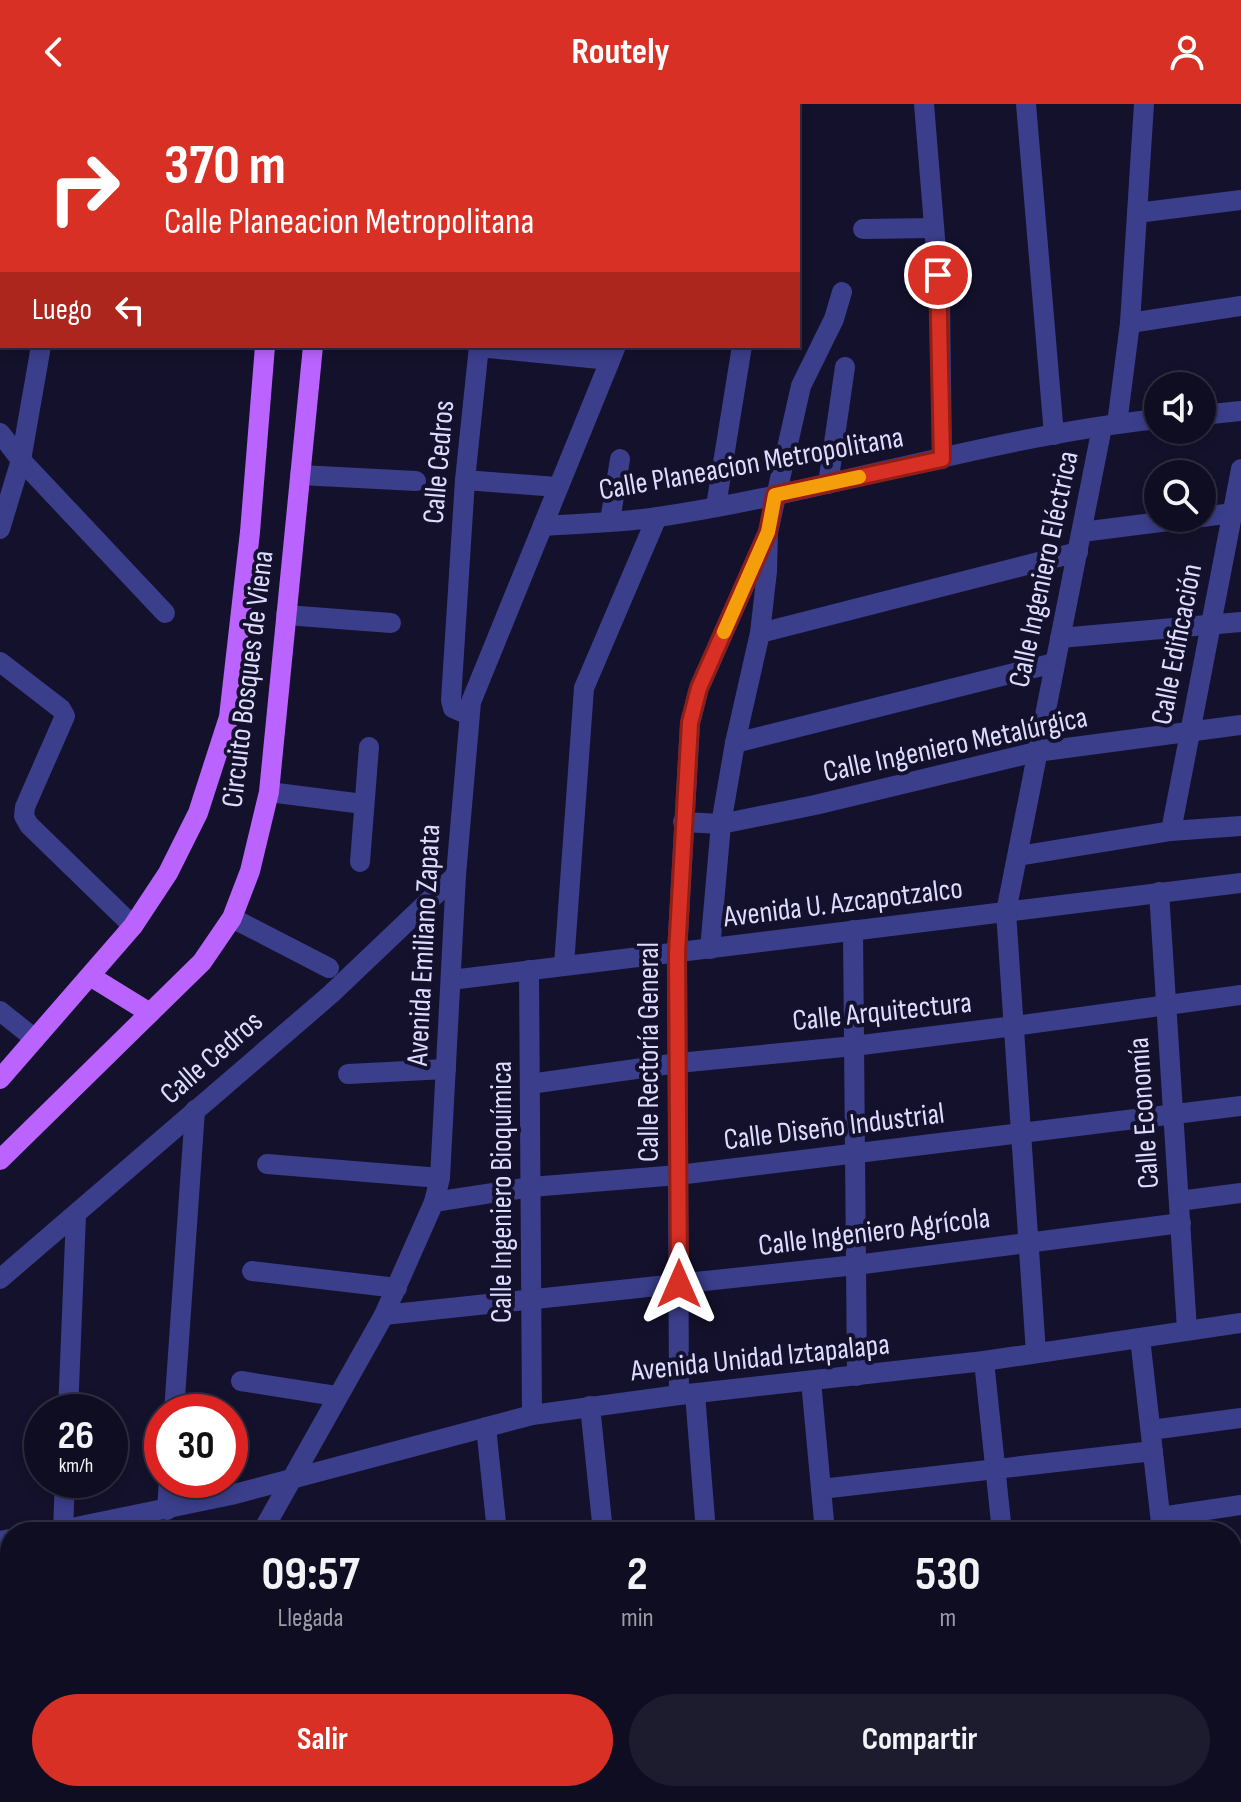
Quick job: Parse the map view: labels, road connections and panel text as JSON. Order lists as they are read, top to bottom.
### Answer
{
  "streets": {
    "main road": ["Circuito Bosques de Viena"],
    "street": [
      "Calle Cedros",
      "Calle Planeacion Metropolitana",
      "Calle Ingeniero Eléctrica",
      "Calle Edificación",
      "Calle Ingeniero Metalúrgica",
      "Avenida U. Azcapotzalco",
      "Avenida Emiliano Zapata",
      "Calle Arquitectura",
      "Calle Rectoría General",
      "Calle Economía",
      "Calle Diseño Industrial",
      "Calle Ingeniero Bioquímica",
      "Calle Ingeniero Agrícola",
      "Avenida Unidad Iztapalapa"
    ]
  },
  "crossings": [
    ["Calle Cedros", "Avenida Emiliano Zapata"],
    ["Calle Planeacion Metropolitana", "Calle Ingeniero Eléctrica"],
    ["Calle Planeacion Metropolitana", "Avenida Emiliano Zapata"],
    ["Calle Ingeniero Eléctrica", "Calle Ingeniero Metalúrgica"],
    ["Calle Ingeniero Eléctrica", "Avenida U. Azcapotzalco"],
    ["Calle Ingeniero Eléctrica", "Calle Arquitectura"],
    ["Calle Ingeniero Eléctrica", "Calle Diseño Industrial"],
    ["Calle Ingeniero Eléctrica", "Calle Ingeniero Agrícola"],
    ["Calle Ingeniero Eléctrica", "Avenida Unidad Iztapalapa"],
    ["Calle Edificación", "Calle Ingeniero Metalúrgica"],
    ["Calle Ingeniero Metalúrgica", "Calle Rectoría General"],
    ["Avenida U. Azcapotzalco", "Avenida Emiliano Zapata"],
    ["Avenida U. Azcapotzalco", "Calle Rectoría General"],
    ["Avenida U. Azcapotzalco", "Calle Economía"],
    ["Avenida U. Azcapotzalco", "Calle Ingeniero Bioquímica"],
    ["Avenida Emiliano Zapata", "Calle Diseño Industrial"],
    ["Avenida Emiliano Zapata", "Calle Ingeniero Agrícola"],
    ["Avenida Emiliano Zapata", "Avenida Unidad Iztapalapa"],
    ["Calle Arquitectura", "Calle Rectoría General"],
    ["Calle Arquitectura", "Calle Economía"],
    ["Calle Arquitectura", "Calle Ingeniero Bioquímica"],
    ["Calle Rectoría General", "Calle Diseño Industrial"],
    ["Calle Rectoría General", "Calle Ingeniero Agrícola"],
    ["Calle Rectoría General", "Avenida Unidad Iztapalapa"],
    ["Calle Economía", "Calle Diseño Industrial"],
    ["Calle Economía", "Calle Ingeniero Agrícola"],
    ["Calle Economía", "Avenida Unidad Iztapalapa"],
    ["Calle Diseño Industrial", "Calle Ingeniero Bioquímica"],
    ["Calle Ingeniero Bioquímica", "Calle Ingeniero Agrícola"],
    ["Calle Ingeniero Bioquímica", "Avenida Unidad Iztapalapa"]
  ],
  "page": {
    "header": "Routely",
    "turn": ["370 m", "Calle Planeacion Metropolitana"],
    "then": "Luego",
    "speed": "26 km/h",
    "limit": "30",
    "eta": [
      "09:57",
      "Llegada",
      "2",
      "min",
      "530",
      "m"
    ],
    "buttons": ["Salir", "Compartir"]
  }
}
